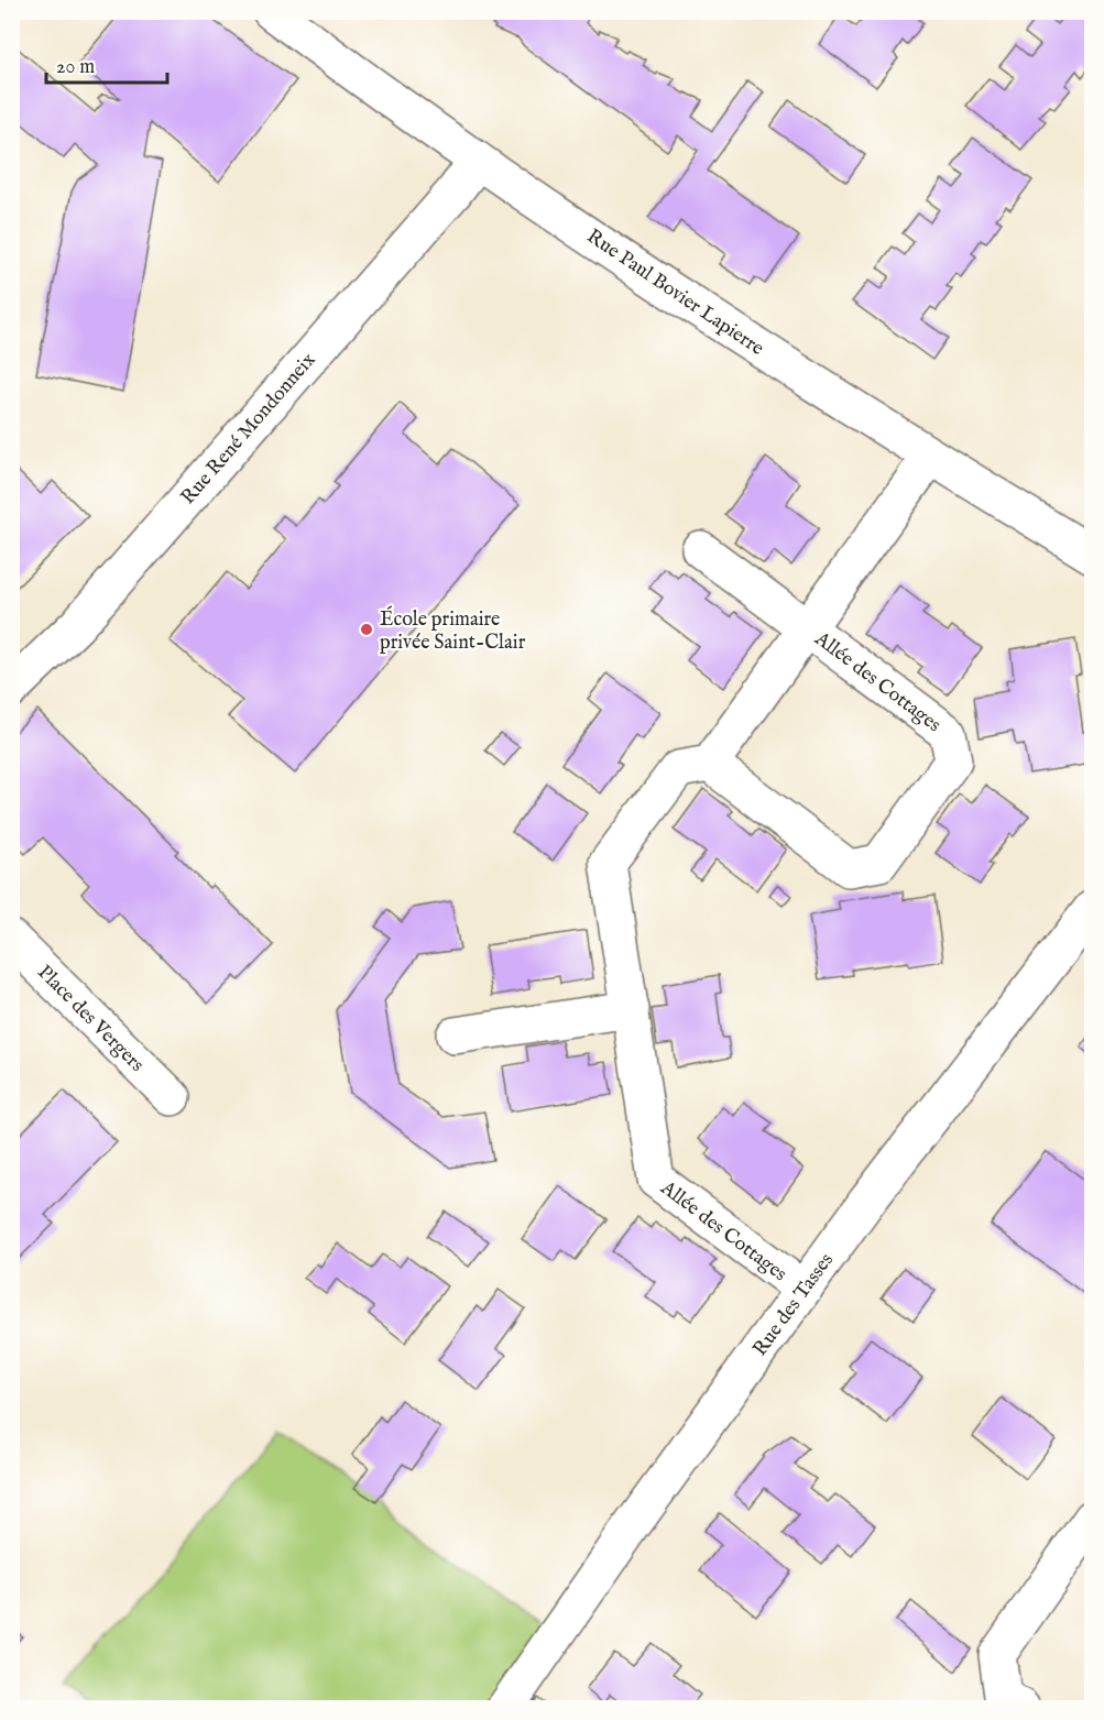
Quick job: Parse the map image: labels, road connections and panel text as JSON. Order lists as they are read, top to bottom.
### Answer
{
  "streets": {
    "street": [
      "Rue Paul Bovier Lapierre",
      "Rue René Mondonneix",
      "Allée des Cottages",
      "Place des Vergers",
      "Rue des Tasses"
    ]
  },
  "crossings": [
    ["Rue Paul Bovier Lapierre", "Rue René Mondonneix"],
    ["Rue Paul Bovier Lapierre", "Allée des Cottages"],
    ["Allée des Cottages", "Rue des Tasses"]
  ],
  "places": ["École primaire privée Saint-Clair"],
  "scale_bar": "20 m"
}
